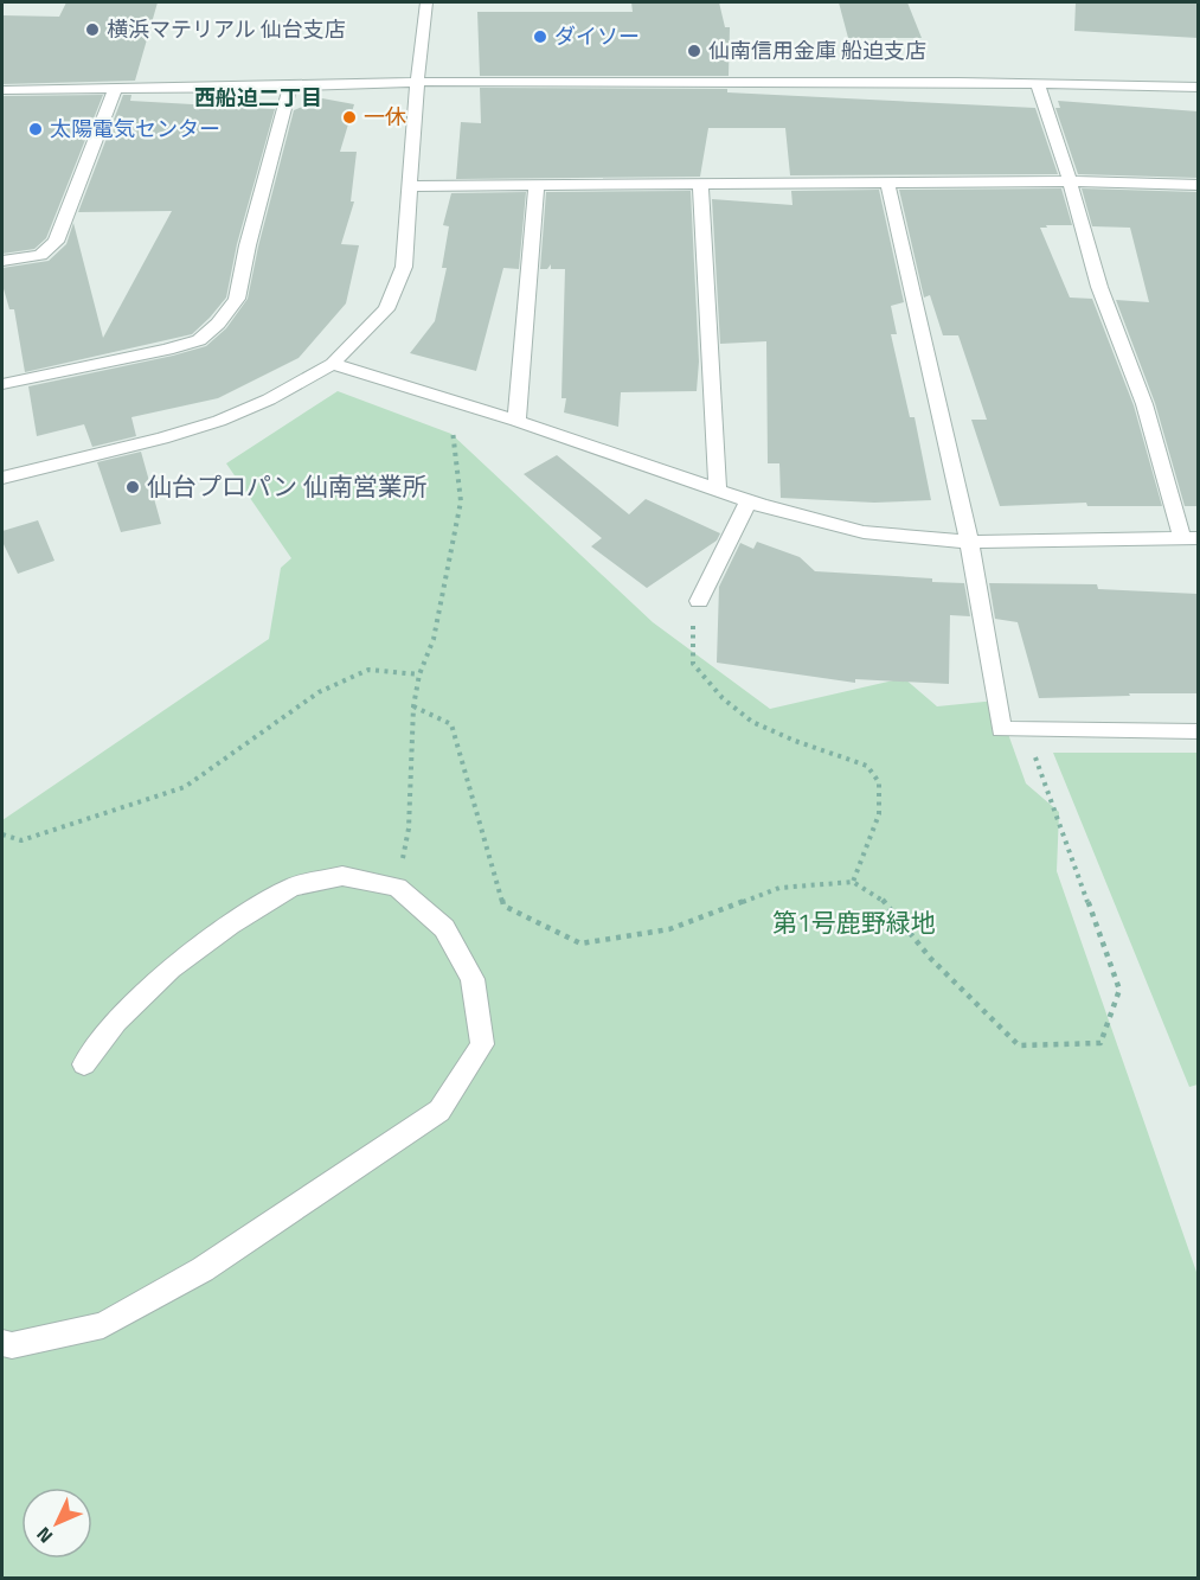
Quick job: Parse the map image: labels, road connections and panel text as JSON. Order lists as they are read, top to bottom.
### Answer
{
  "districts": ["西船迫二丁目"],
  "parks": ["第1号鹿野緑地"],
  "places": [
    "横浜マテリアル 仙台支店",
    "ダイソー",
    "仙南信用金庫 船迫支店",
    "一休",
    "太陽電気センター",
    "仙台プロパン 仙南営業所"
  ],
  "north": "bottom left"
}
